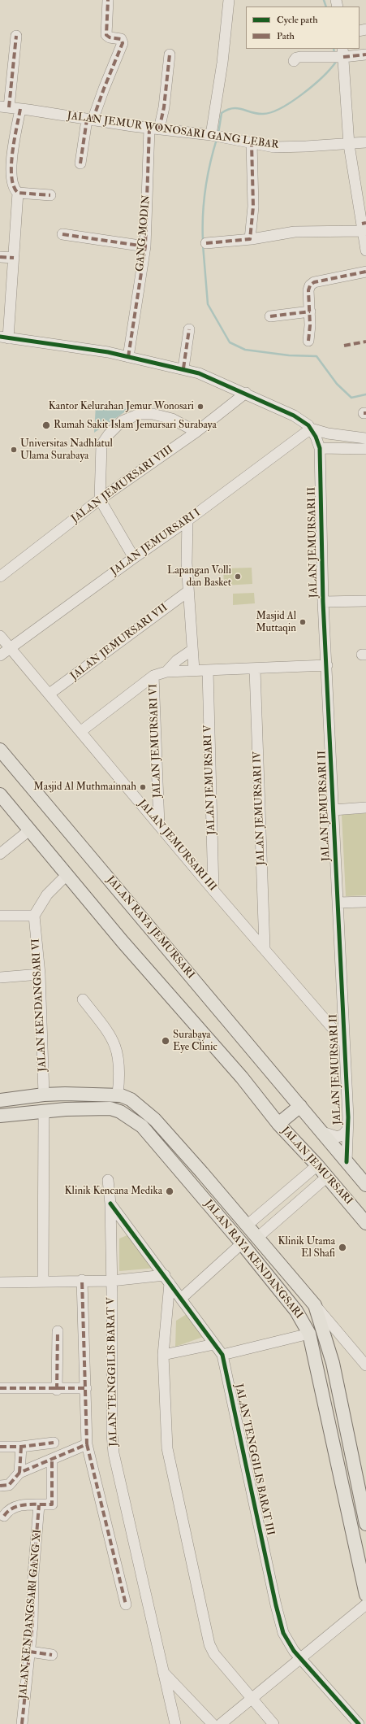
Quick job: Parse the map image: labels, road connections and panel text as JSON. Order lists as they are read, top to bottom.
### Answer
{
  "streets": {
    "main road": ["JALAN RAYA JEMURSARI", "JALAN JEMURSARI", "JALAN RAYA KENDANGSARI"],
    "street": [
      "JALAN JEMUR WONOSARI GANG LEBAR",
      "GANG MODIN",
      "JALAN JEMURSARI VIII",
      "JALAN JEMURSARI I",
      "JALAN JEMURSARI II",
      "JALAN JEMURSARI VII",
      "JALAN JEMURSARI VI",
      "JALAN JEMURSARI V",
      "JALAN JEMURSARI IV",
      "JALAN JEMURSARI III",
      "JALAN KENDANGSARI VI",
      "JALAN TENGGILIS BARAT V",
      "JALAN TENGGILIS BARAT III",
      "JALAN KENDANGSARI GANG XI"
    ]
  },
  "crossings": [
    ["JALAN JEMUR WONOSARI GANG LEBAR", "GANG MODIN"],
    ["JALAN JEMURSARI I", "JALAN JEMURSARI III"],
    ["JALAN JEMURSARI II", "JALAN JEMURSARI VI"],
    ["JALAN JEMURSARI II", "JALAN JEMURSARI III"],
    ["JALAN JEMURSARI VII", "JALAN JEMURSARI III"],
    ["JALAN JEMURSARI VI", "JALAN JEMURSARI V"],
    ["JALAN JEMURSARI VI", "JALAN JEMURSARI IV"],
    ["JALAN JEMURSARI VI", "JALAN JEMURSARI III"],
    ["JALAN JEMURSARI V", "JALAN JEMURSARI III"],
    ["JALAN JEMURSARI IV", "JALAN JEMURSARI III"],
    ["JALAN KENDANGSARI VI", "JALAN RAYA KENDANGSARI"],
    ["JALAN TENGGILIS BARAT V", "JALAN TENGGILIS BARAT III"]
  ],
  "places": [
    "Kantor Kelurahan Jemur Wonosari",
    "Rumah Sakit Islam Jemursari Surabaya",
    "Universitas Nadhlatul Ulama Surabaya",
    "Lapangan Volli dan Basket",
    "Masjid Al Muttaqin",
    "Masjid Al Muthmainnah",
    "Surabaya Eye Clinic",
    "Klinik Kencana Medika",
    "Klinik Utama El Shafi"
  ],
  "legend": ["Cycle path", "Path"]
}
